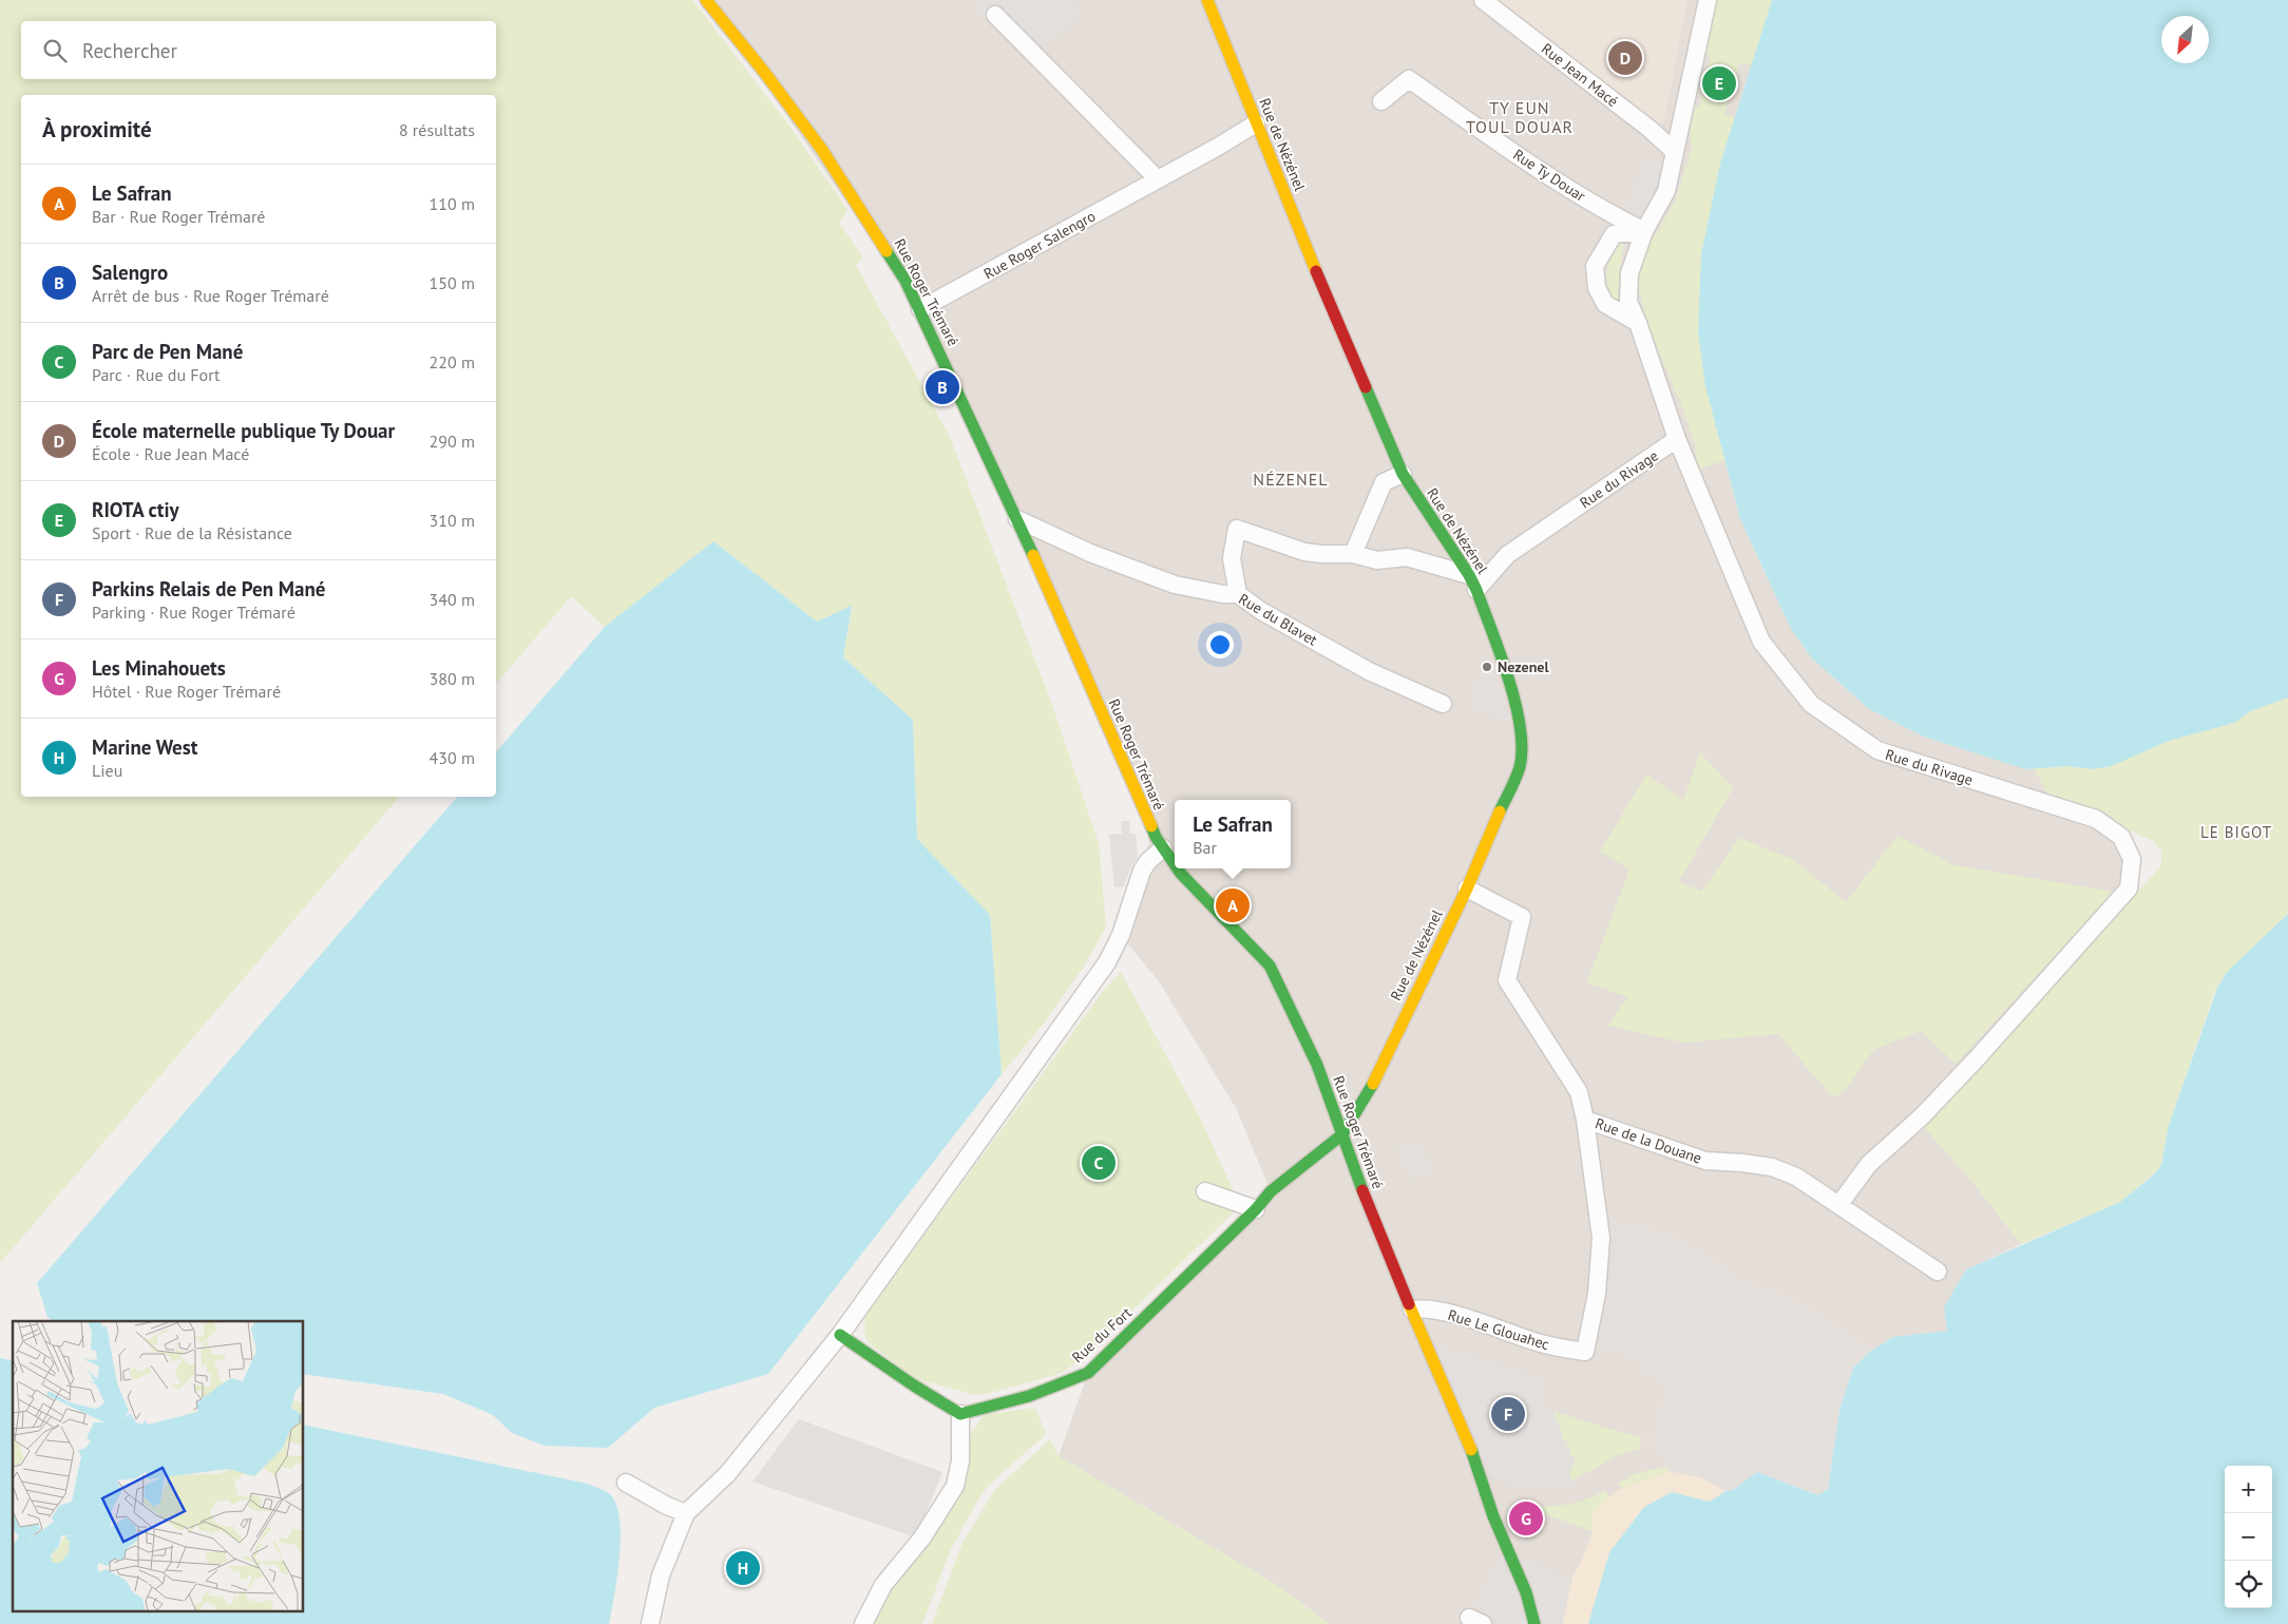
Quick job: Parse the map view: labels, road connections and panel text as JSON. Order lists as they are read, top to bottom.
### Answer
{
  "streets": {
    "street": [
      "Rue Jean Macé",
      "Rue de Nézénel",
      "Rue Ty Douar",
      "Rue Roger Salengro",
      "Rue Roger Trémaré",
      "Rue du Rivage",
      "Rue du Blavet",
      "Rue de la Douane",
      "Rue Le Glouahec",
      "Rue du Fort"
    ]
  },
  "crossings": [
    ["Rue de Nézénel", "Rue Roger Salengro"],
    ["Rue de Nézénel", "Rue Roger Trémaré"],
    ["Rue de Nézénel", "Rue du Rivage"],
    ["Rue de Nézénel", "Rue de la Douane"],
    ["Rue de Nézénel", "Rue du Fort"],
    ["Rue Roger Salengro", "Rue Roger Trémaré"],
    ["Rue Roger Trémaré", "Rue du Blavet"],
    ["Rue Roger Trémaré", "Rue Le Glouahec"],
    ["Rue Roger Trémaré", "Rue du Fort"],
    ["Rue du Rivage", "Rue de la Douane"],
    ["Rue de la Douane", "Rue Le Glouahec"]
  ],
  "districts": ["TY EUN TOUL DOUAR", "NÉZENEL", "LE BIGOT"],
  "places": ["Nezenel"],
  "north": "bottom left",
  "page": {
    "search": "Rechercher",
    "pins": [
      "D",
      "E",
      "B",
      "A",
      "C",
      "F",
      "G",
      "H"
    ],
    "heading": ["À proximité", "8 résultats"],
    "list": [
      {
        "mark": "A",
        "name": "Le Safran",
        "note": "Bar · Rue Roger Trémaré",
        "value": "110 m"
      },
      {
        "mark": "B",
        "name": "Salengro",
        "note": "Arrêt de bus · Rue Roger Trémaré",
        "value": "150 m"
      },
      {
        "mark": "C",
        "name": "Parc de Pen Mané",
        "note": "Parc · Rue du Fort",
        "value": "220 m"
      },
      {
        "mark": "D",
        "name": "École maternelle publique Ty Douar",
        "note": "École · Rue Jean Macé",
        "value": "290 m"
      },
      {
        "mark": "E",
        "name": "RIOTA ctiy",
        "note": "Sport · Rue de la Résistance",
        "value": "310 m"
      },
      {
        "mark": "F",
        "name": "Parkins Relais de Pen Mané",
        "note": "Parking · Rue Roger Trémaré",
        "value": "340 m"
      },
      {
        "mark": "G",
        "name": "Les Minahouets",
        "note": "Hôtel · Rue Roger Trémaré",
        "value": "380 m"
      },
      {
        "mark": "H",
        "name": "Marine West",
        "note": "Lieu",
        "value": "430 m"
      }
    ],
    "popup": ["Le Safran", "Bar"],
    "map_buttons": ["+", "−"]
  }
}
